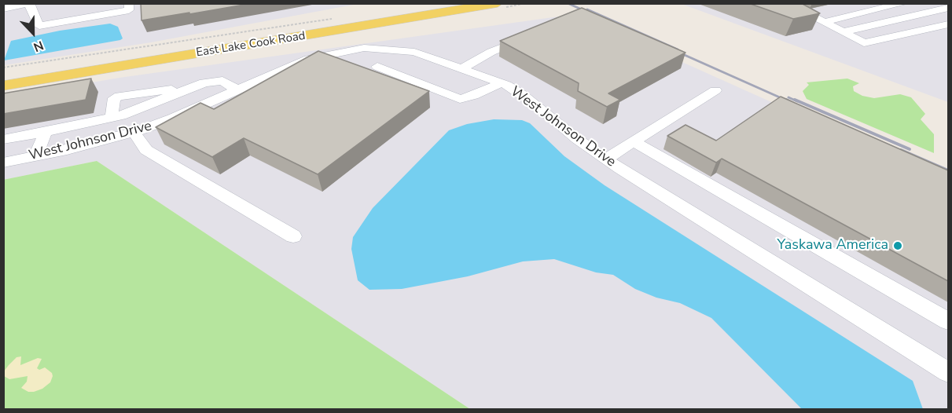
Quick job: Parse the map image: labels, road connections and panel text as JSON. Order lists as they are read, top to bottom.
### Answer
{
  "streets": {
    "main road": ["East Lake Cook Road"],
    "street": ["West Johnson Drive"]
  },
  "places": ["Yaskawa America"],
  "north": "bottom"
}
